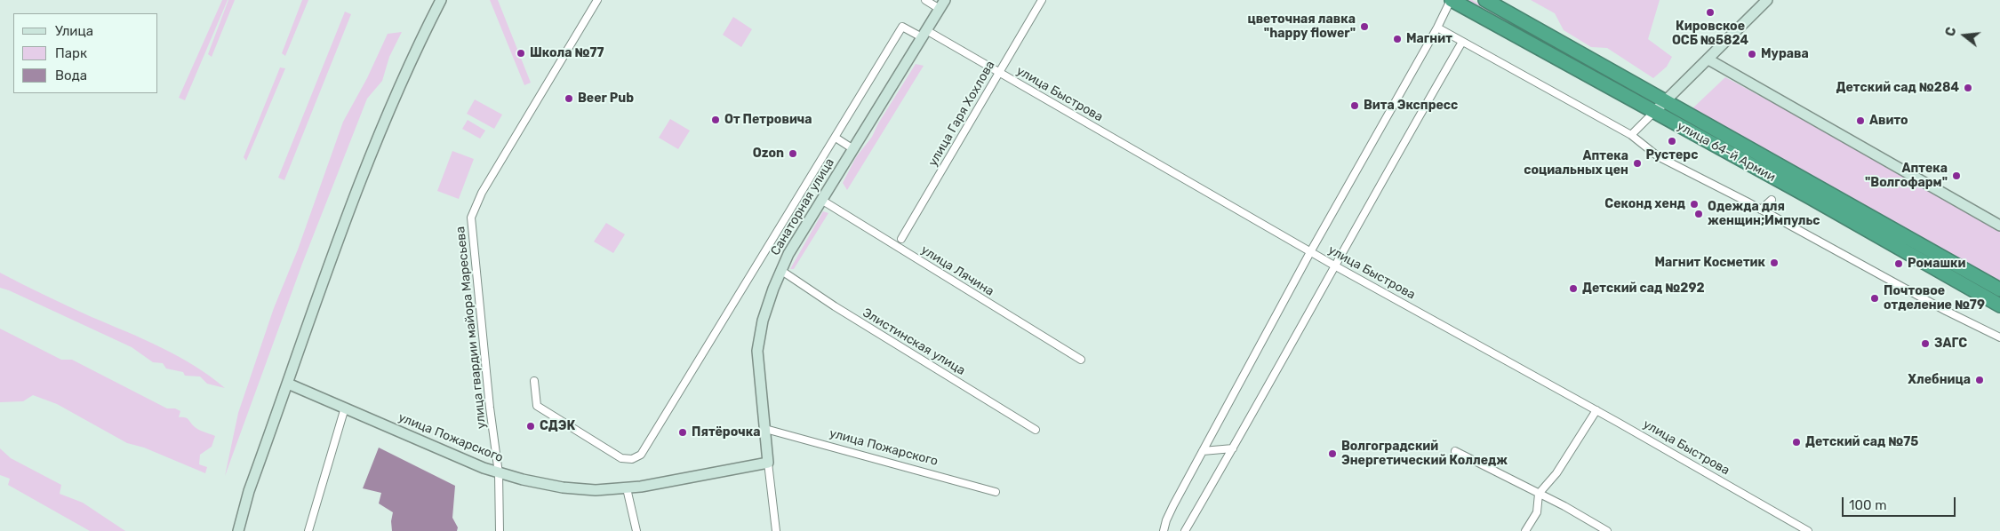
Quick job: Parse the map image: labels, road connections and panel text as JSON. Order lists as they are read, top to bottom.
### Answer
{
  "streets": {
    "highway": ["улица 64-й Армии"],
    "street": [
      "улица Быстрова",
      "улица Гаря Хохлова",
      "Санаторная улица",
      "улица Лячина",
      "улица гвардии майора Маресьева",
      "Элистинская улица",
      "улица Пожарского"
    ]
  },
  "crossings": [
    ["улица Быстрова", "улица Гаря Хохлова"],
    ["улица Быстрова", "Санаторная улица"],
    ["Санаторная улица", "улица Лячина"],
    ["Санаторная улица", "Элистинская улица"],
    ["Санаторная улица", "улица Пожарского"],
    ["улица гвардии майора Маресьева", "улица Пожарского"]
  ],
  "places": [
    "Кировское ОСБ №5824",
    "цветочная лавка \"happy flower\"",
    "Магнит",
    "Школа №77",
    "Мурава",
    "Детский сад №284",
    "Beer Pub",
    "Вита Экспресс",
    "От Петровича",
    "Авито",
    "Рустерс",
    "Ozon",
    "Аптека социальных цен",
    "Аптека \"Волгофарм\"",
    "Секонд хенд",
    "Одежда для женщин;Импульс",
    "Магнит Косметик",
    "Ромашки",
    "Детский сад №292",
    "Почтовое отделение №79",
    "ЗАГС",
    "Хлебница",
    "СДЭК",
    "Пятёрочка",
    "Детский сад №75",
    "Волгоградский Энергетический Колледж"
  ],
  "legend": ["Улица", "Парк", "Вода"],
  "scale_bar": "100 m",
  "north": "left"
}
